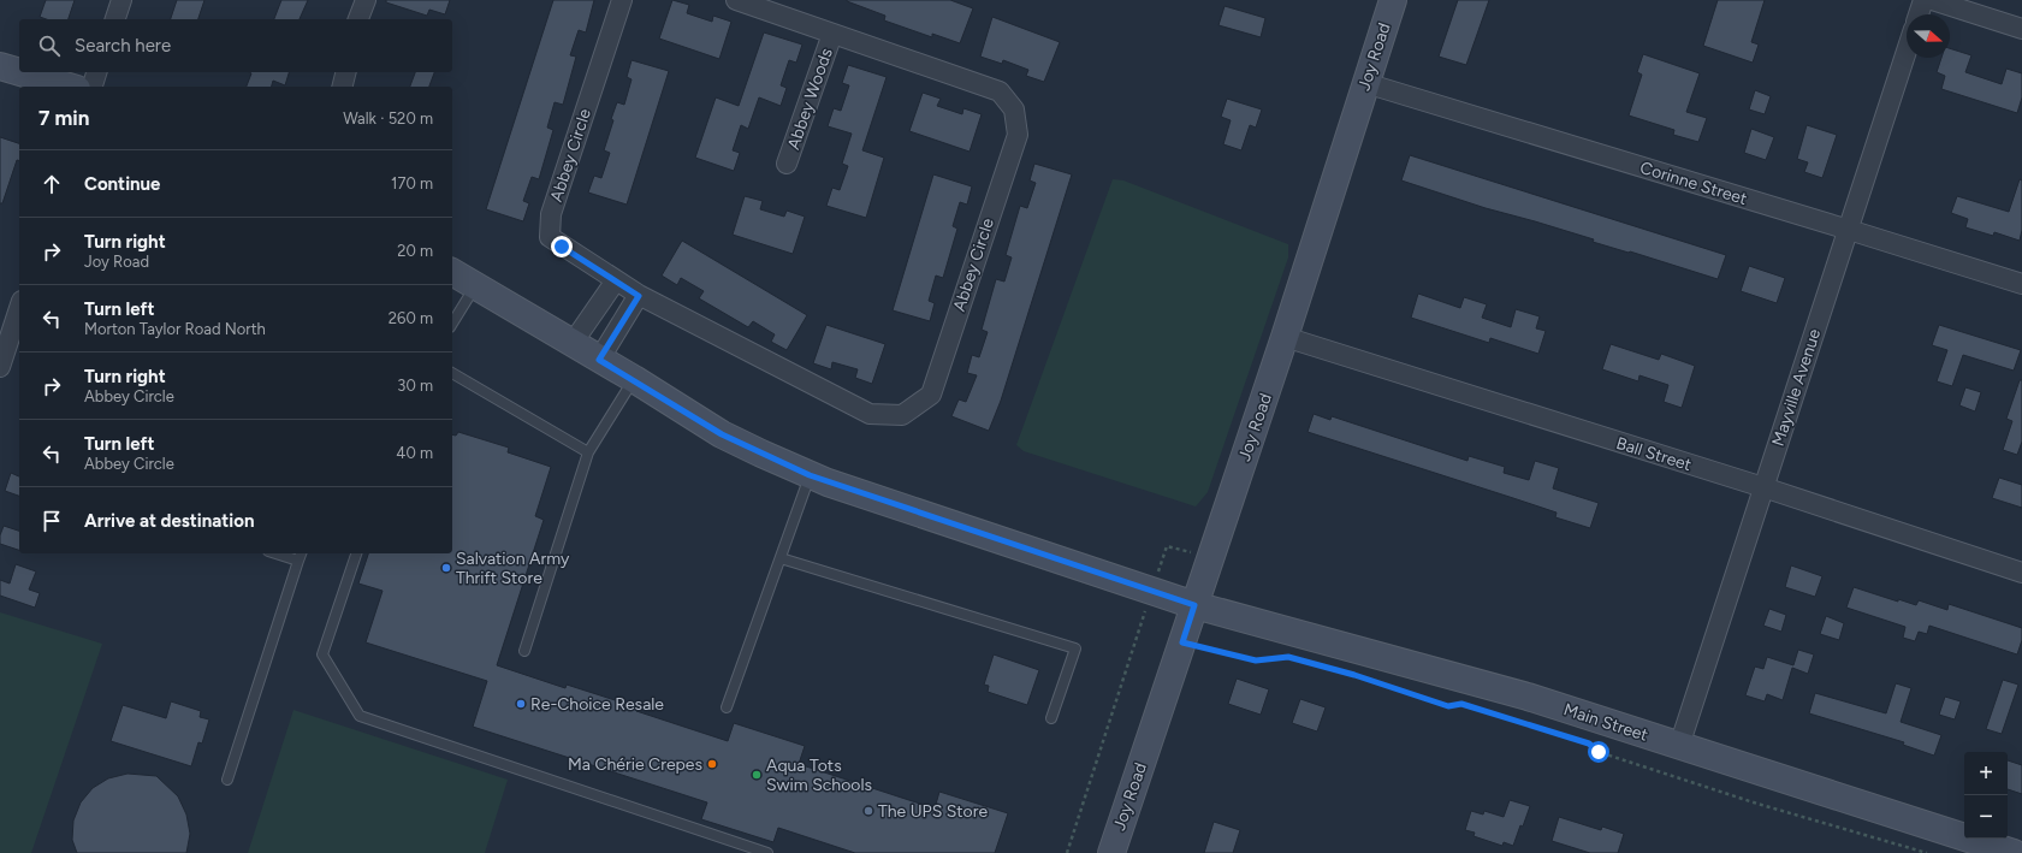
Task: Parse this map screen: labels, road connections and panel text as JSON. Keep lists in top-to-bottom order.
{
  "streets": {
    "street": [
      "Joy Road",
      "Abbey Woods",
      "Abbey Circle",
      "Corinne Street",
      "Mayville Avenue",
      "Ball Street",
      "Main Street"
    ]
  },
  "crossings": [
    ["Joy Road", "Corinne Street"],
    ["Joy Road", "Ball Street"],
    ["Joy Road", "Main Street"],
    ["Abbey Woods", "Abbey Circle"],
    ["Corinne Street", "Mayville Avenue"],
    ["Mayville Avenue", "Ball Street"],
    ["Mayville Avenue", "Main Street"]
  ],
  "places": [
    "Salvation Army Thrift Store",
    "Re-Choice Resale",
    "Ma Chérie Crepes",
    "Aqua Tots Swim Schools",
    "The UPS Store"
  ],
  "north": "right",
  "page": {
    "search": "Search here",
    "heading": ["7 min", "Walk · 520 m"],
    "list": [
      ["Continue", "170 m"],
      ["Turn right", "Joy Road", "20 m"],
      ["Turn left", "Morton Taylor Road North", "260 m"],
      ["Turn right", "Abbey Circle", "30 m"],
      ["Turn left", "Abbey Circle", "40 m"],
      "Arrive at destination"
    ],
    "map_buttons": ["+", "−"]
  }
}
